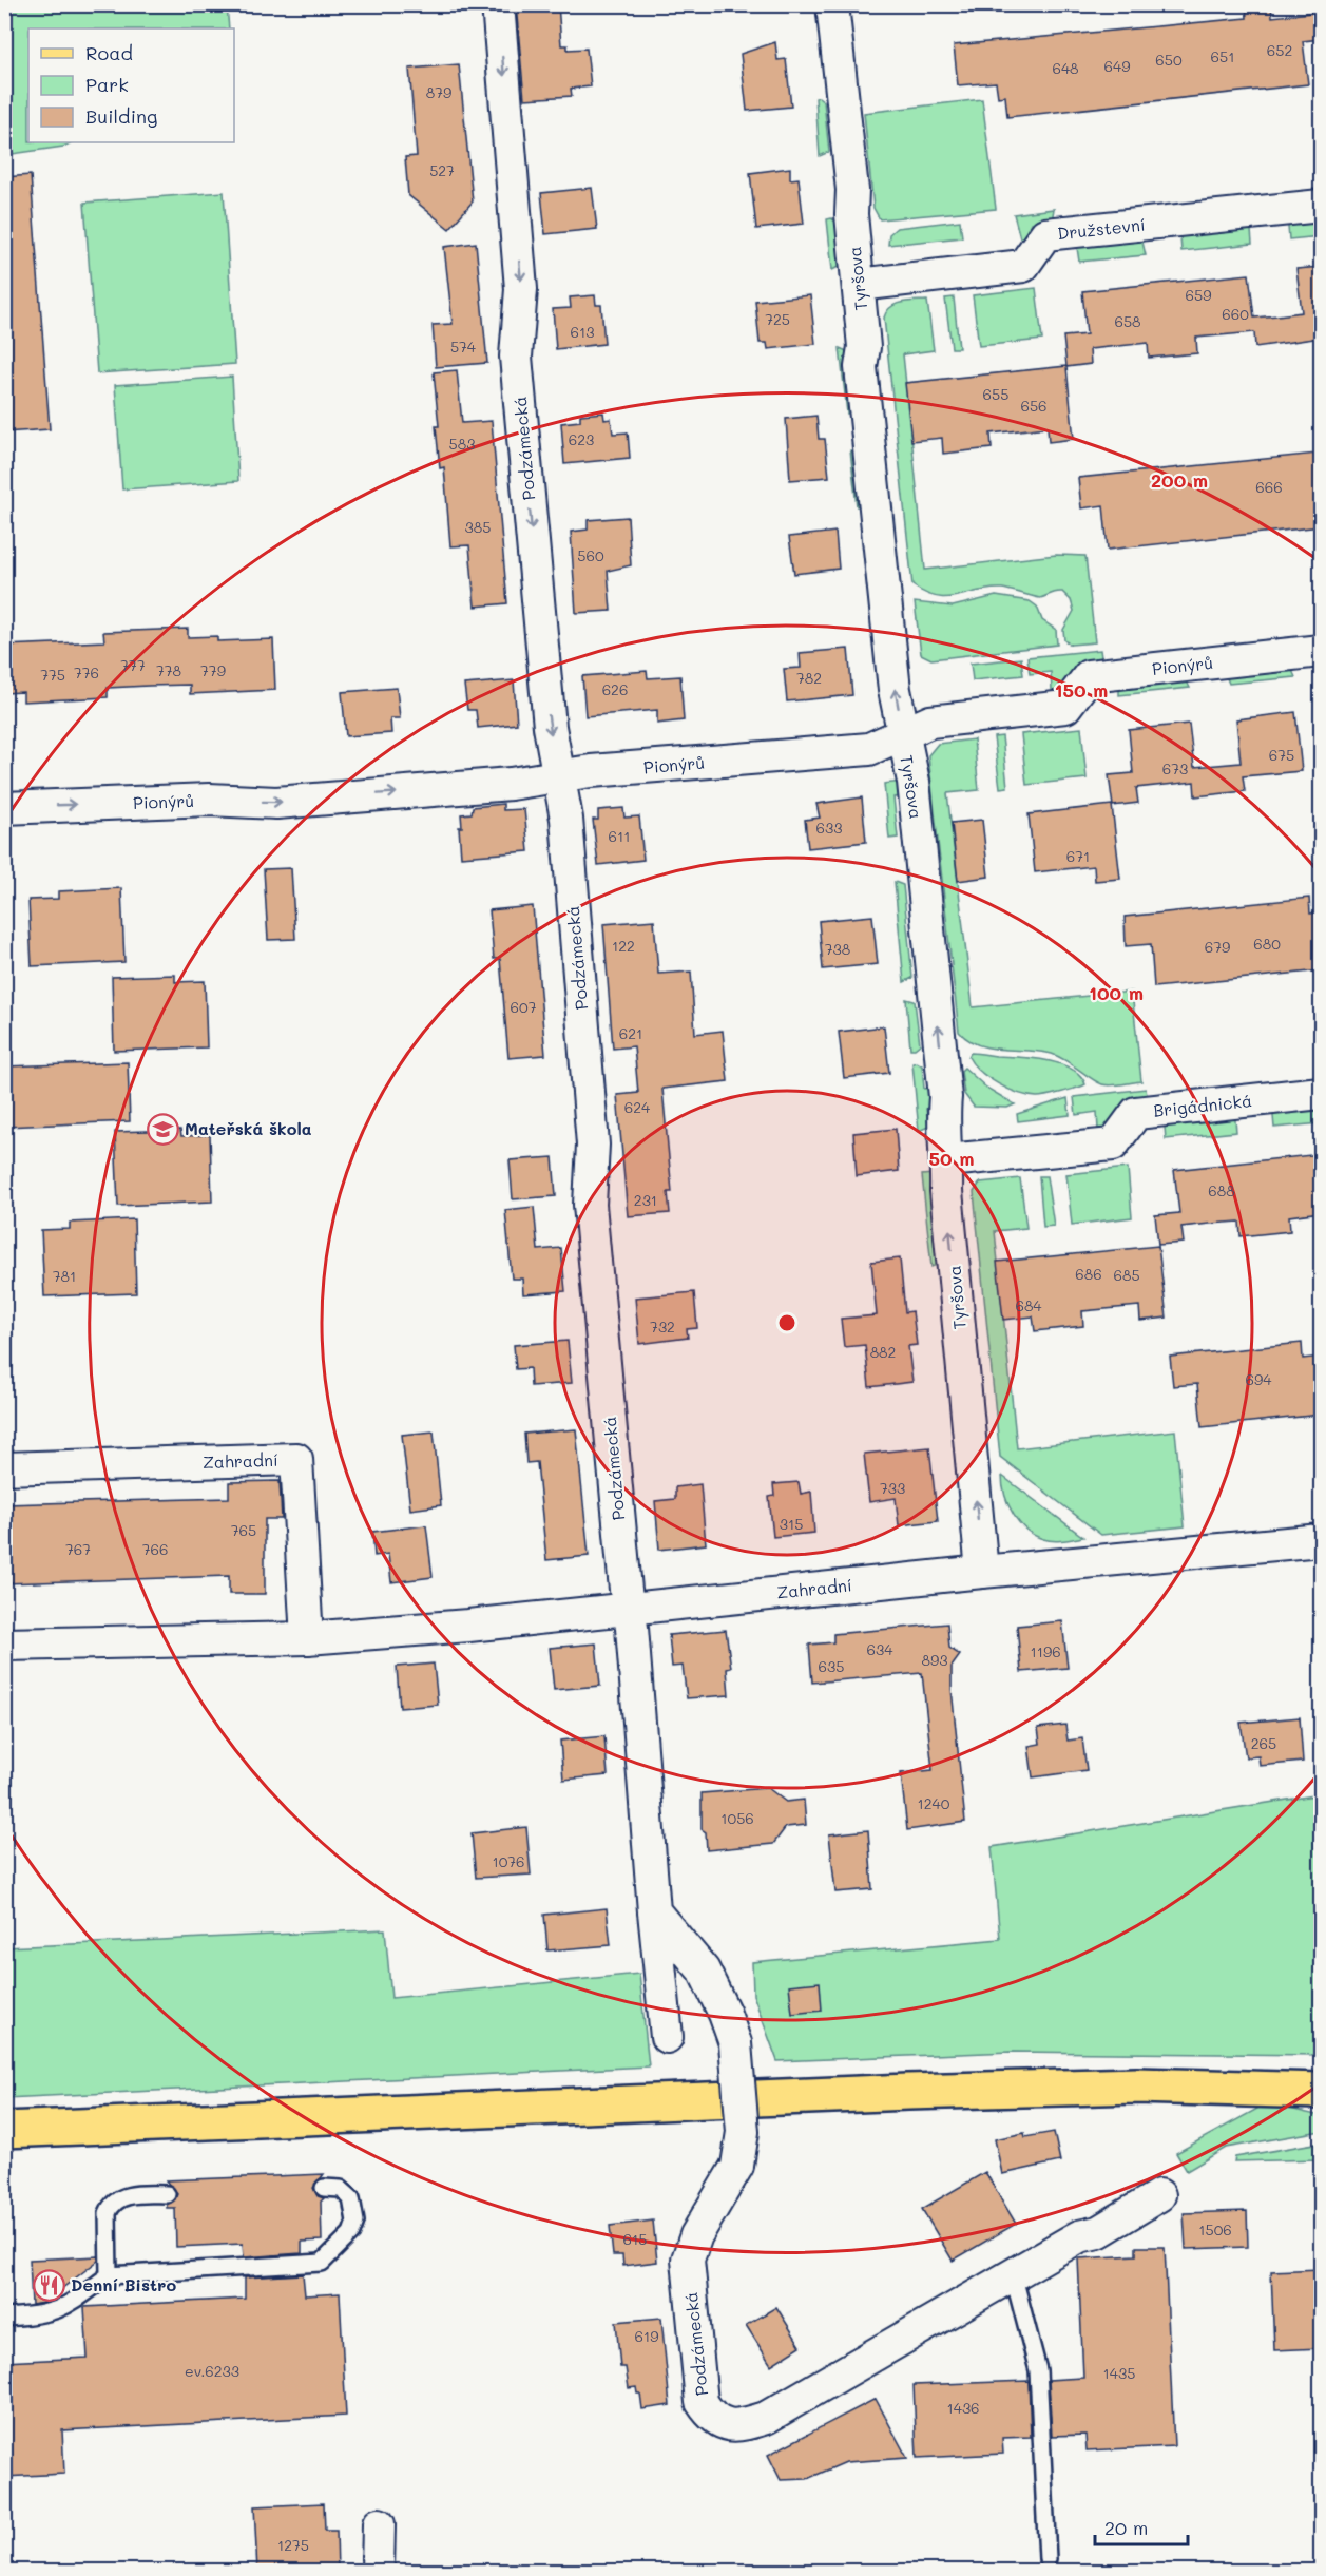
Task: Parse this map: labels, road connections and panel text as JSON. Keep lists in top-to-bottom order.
{
  "streets": {
    "street": [
      "Družstevní",
      "Tyršova",
      "Podzámecká",
      "Pionýrů",
      "Brigádnická",
      "Zahradní"
    ]
  },
  "crossings": [
    ["Družstevní", "Tyršova"],
    ["Tyršova", "Pionýrů"],
    ["Tyršova", "Brigádnická"],
    ["Tyršova", "Zahradní"],
    ["Podzámecká", "Pionýrů"],
    ["Podzámecká", "Zahradní"]
  ],
  "one_way": ["Tyršova", "Pionýrů"],
  "places": {
    "school or university": ["Mateřská škola"],
    "restaurant": ["Denní Bistro"]
  },
  "house_numbers": [
    "652",
    "651",
    "650",
    "649",
    "648",
    "879",
    "527",
    "659",
    "660",
    "725",
    "658",
    "613",
    "574",
    "655",
    "656",
    "623",
    "583",
    "666",
    "385",
    "560",
    "777",
    "778",
    "779",
    "776",
    "775",
    "782",
    "626",
    "675",
    "673",
    "633",
    "611",
    "671",
    "680",
    "122",
    "679",
    "738",
    "607",
    "621",
    "624",
    "688",
    "231",
    "686",
    "685",
    "781",
    "684",
    "732",
    "882",
    "694",
    "733",
    "315",
    "765",
    "767",
    "766",
    "634",
    "1196",
    "893",
    "635",
    "265",
    "1240",
    "1056",
    "1076",
    "1506",
    "615",
    "619",
    "ev.6233",
    "1435",
    "1436",
    "1275"
  ],
  "legend": ["Road", "Park", "Building"],
  "scale_bar": "20 m",
  "rings": [
    "200 m",
    "150 m",
    "100 m",
    "50 m"
  ]
}
